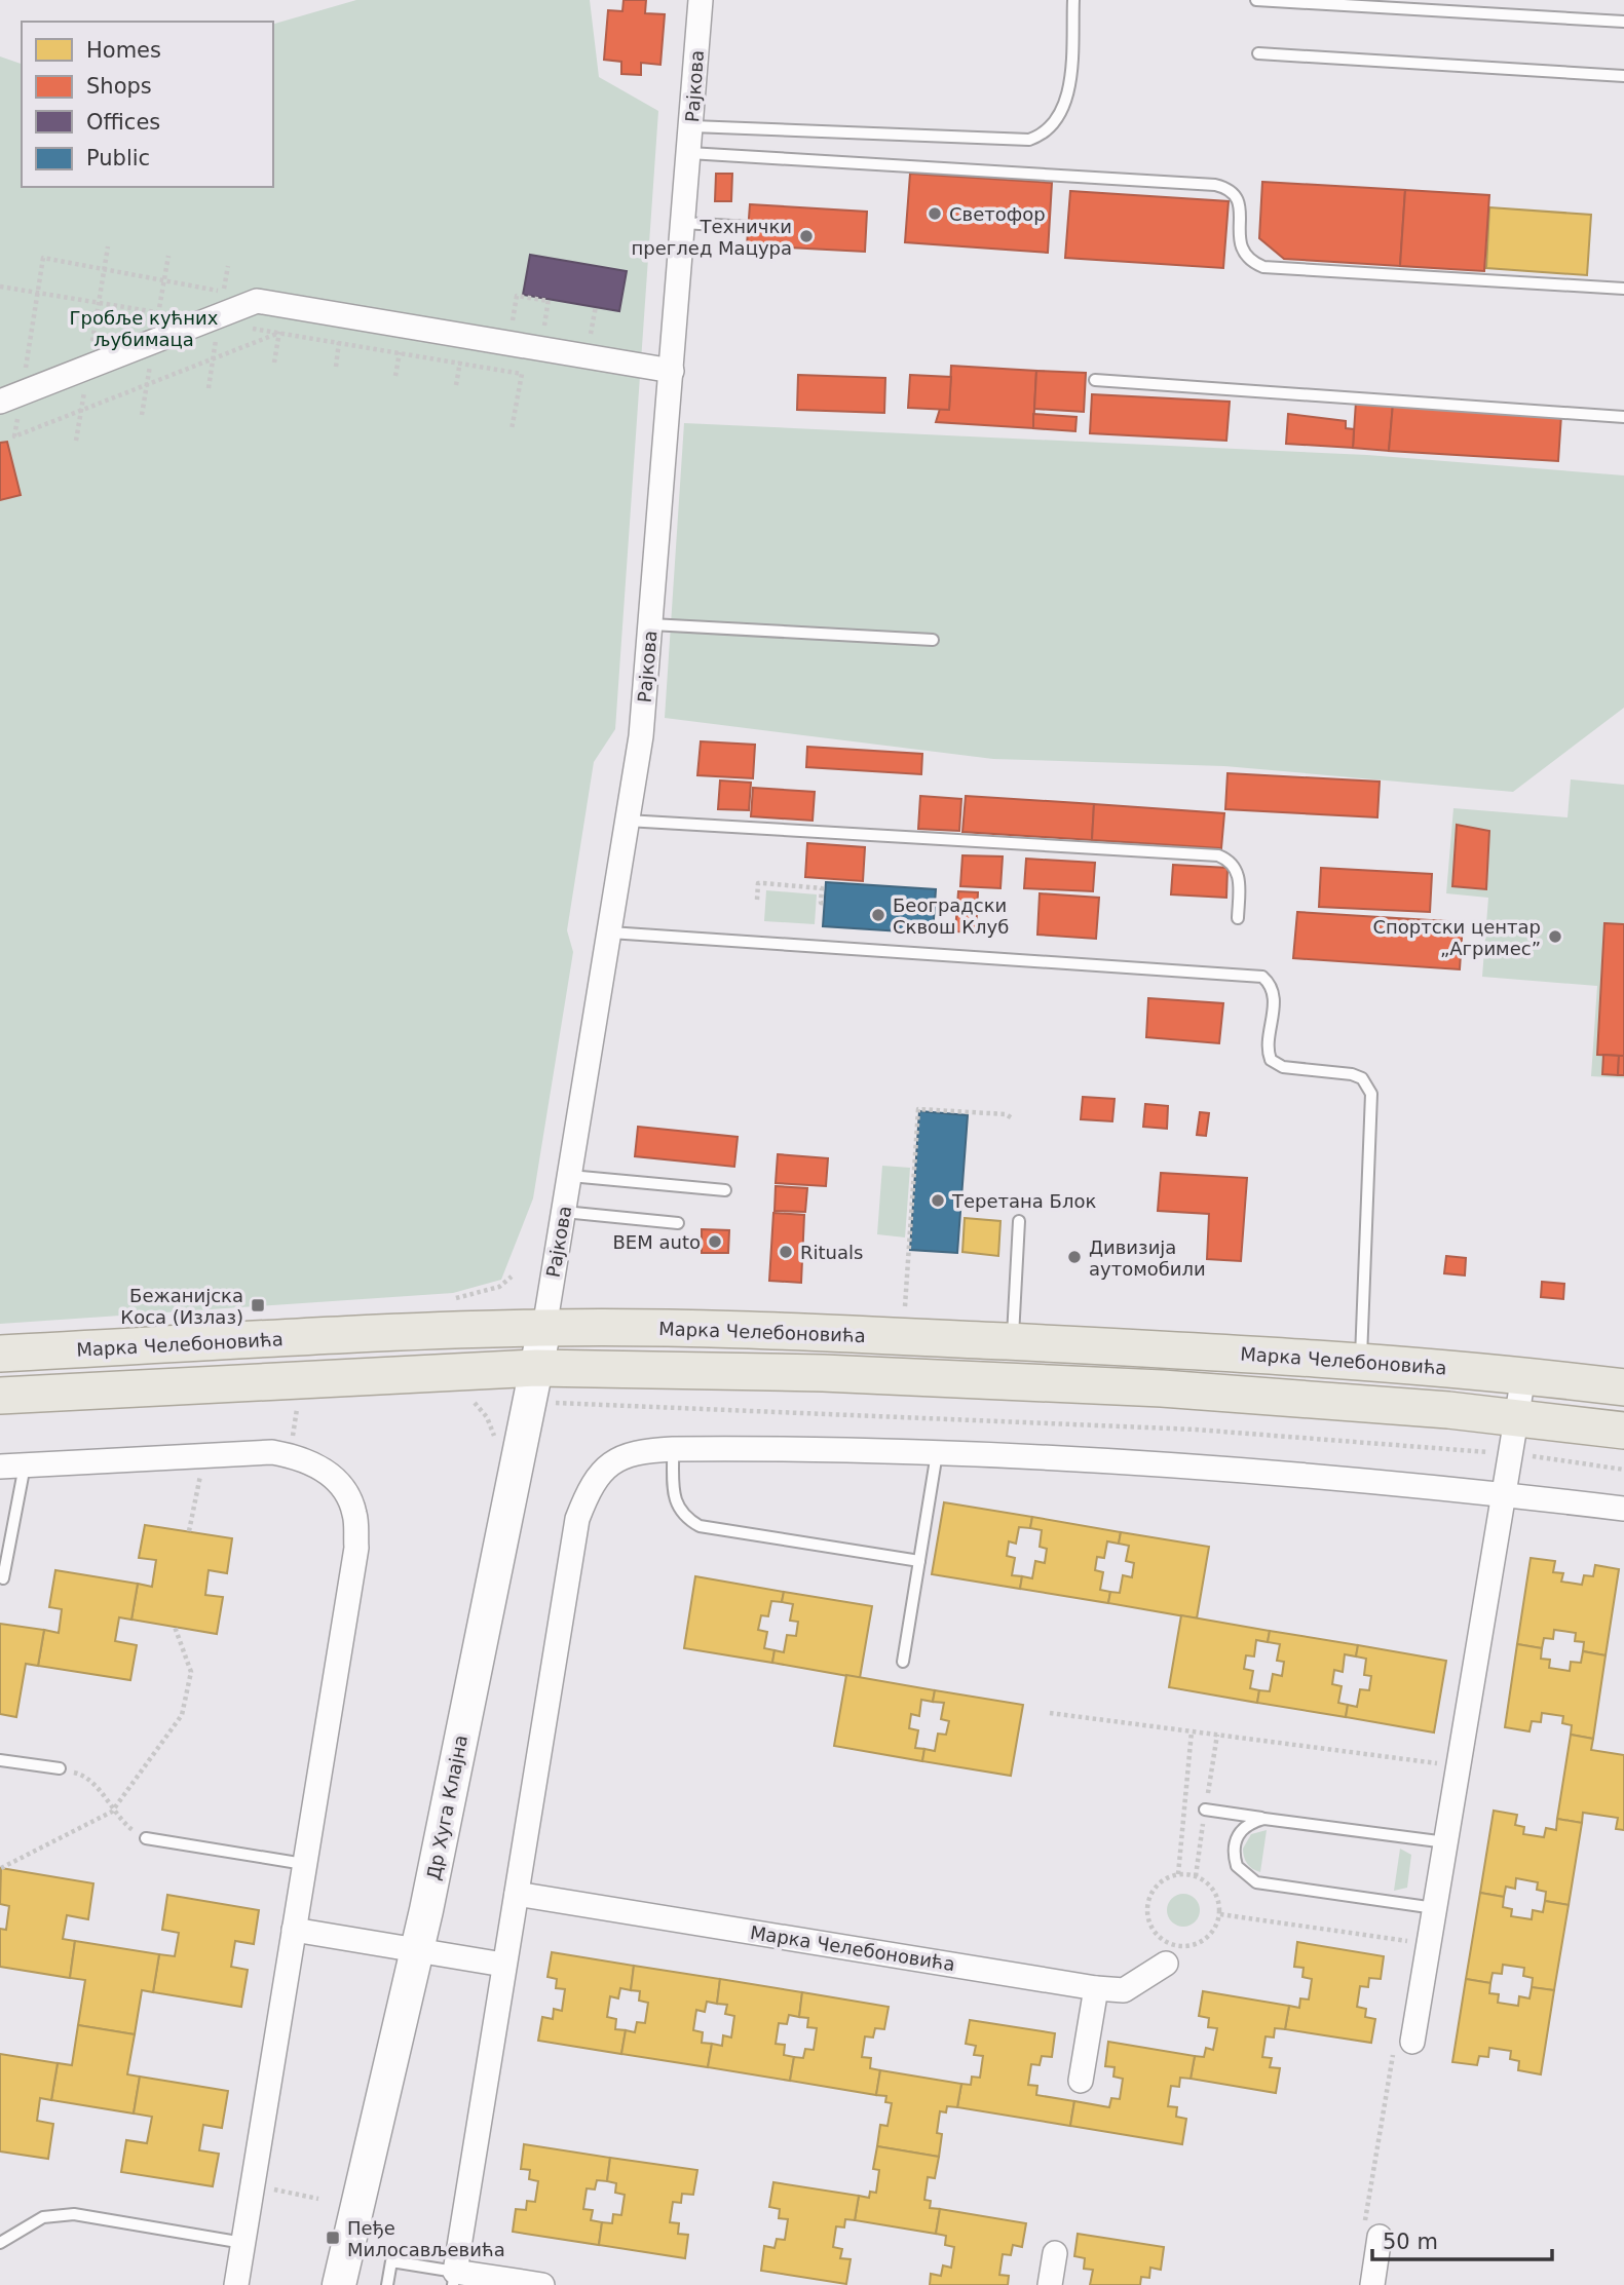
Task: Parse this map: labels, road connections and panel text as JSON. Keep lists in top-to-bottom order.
{
  "streets": {
    "main road": ["Марка Челебоновића", "Др Хуга Клајна"],
    "street": ["Рајкова"]
  },
  "crossings": [
    ["Рајкова", "Марка Челебоновића"],
    ["Рајкова", "Др Хуга Клајна"],
    ["Марка Челебоновића", "Др Хуга Клајна"]
  ],
  "parks": ["Гробље кућних љубимаца"],
  "places": {
    "other": [
      "Светофор",
      "Технички преглед Мацура",
      "Београдски Сквош Клуб",
      "Спортски центар „Агримес”",
      "Теретана Блок",
      "BEM auto",
      "Rituals",
      "Дивизија аутомобили"
    ],
    "transit": ["Бежанијска Коса (Излаз)", "Пеђе Милосављевића"]
  },
  "legend": [
    "Homes",
    "Shops",
    "Offices",
    "Public"
  ],
  "scale_bar": "50 m"
}
